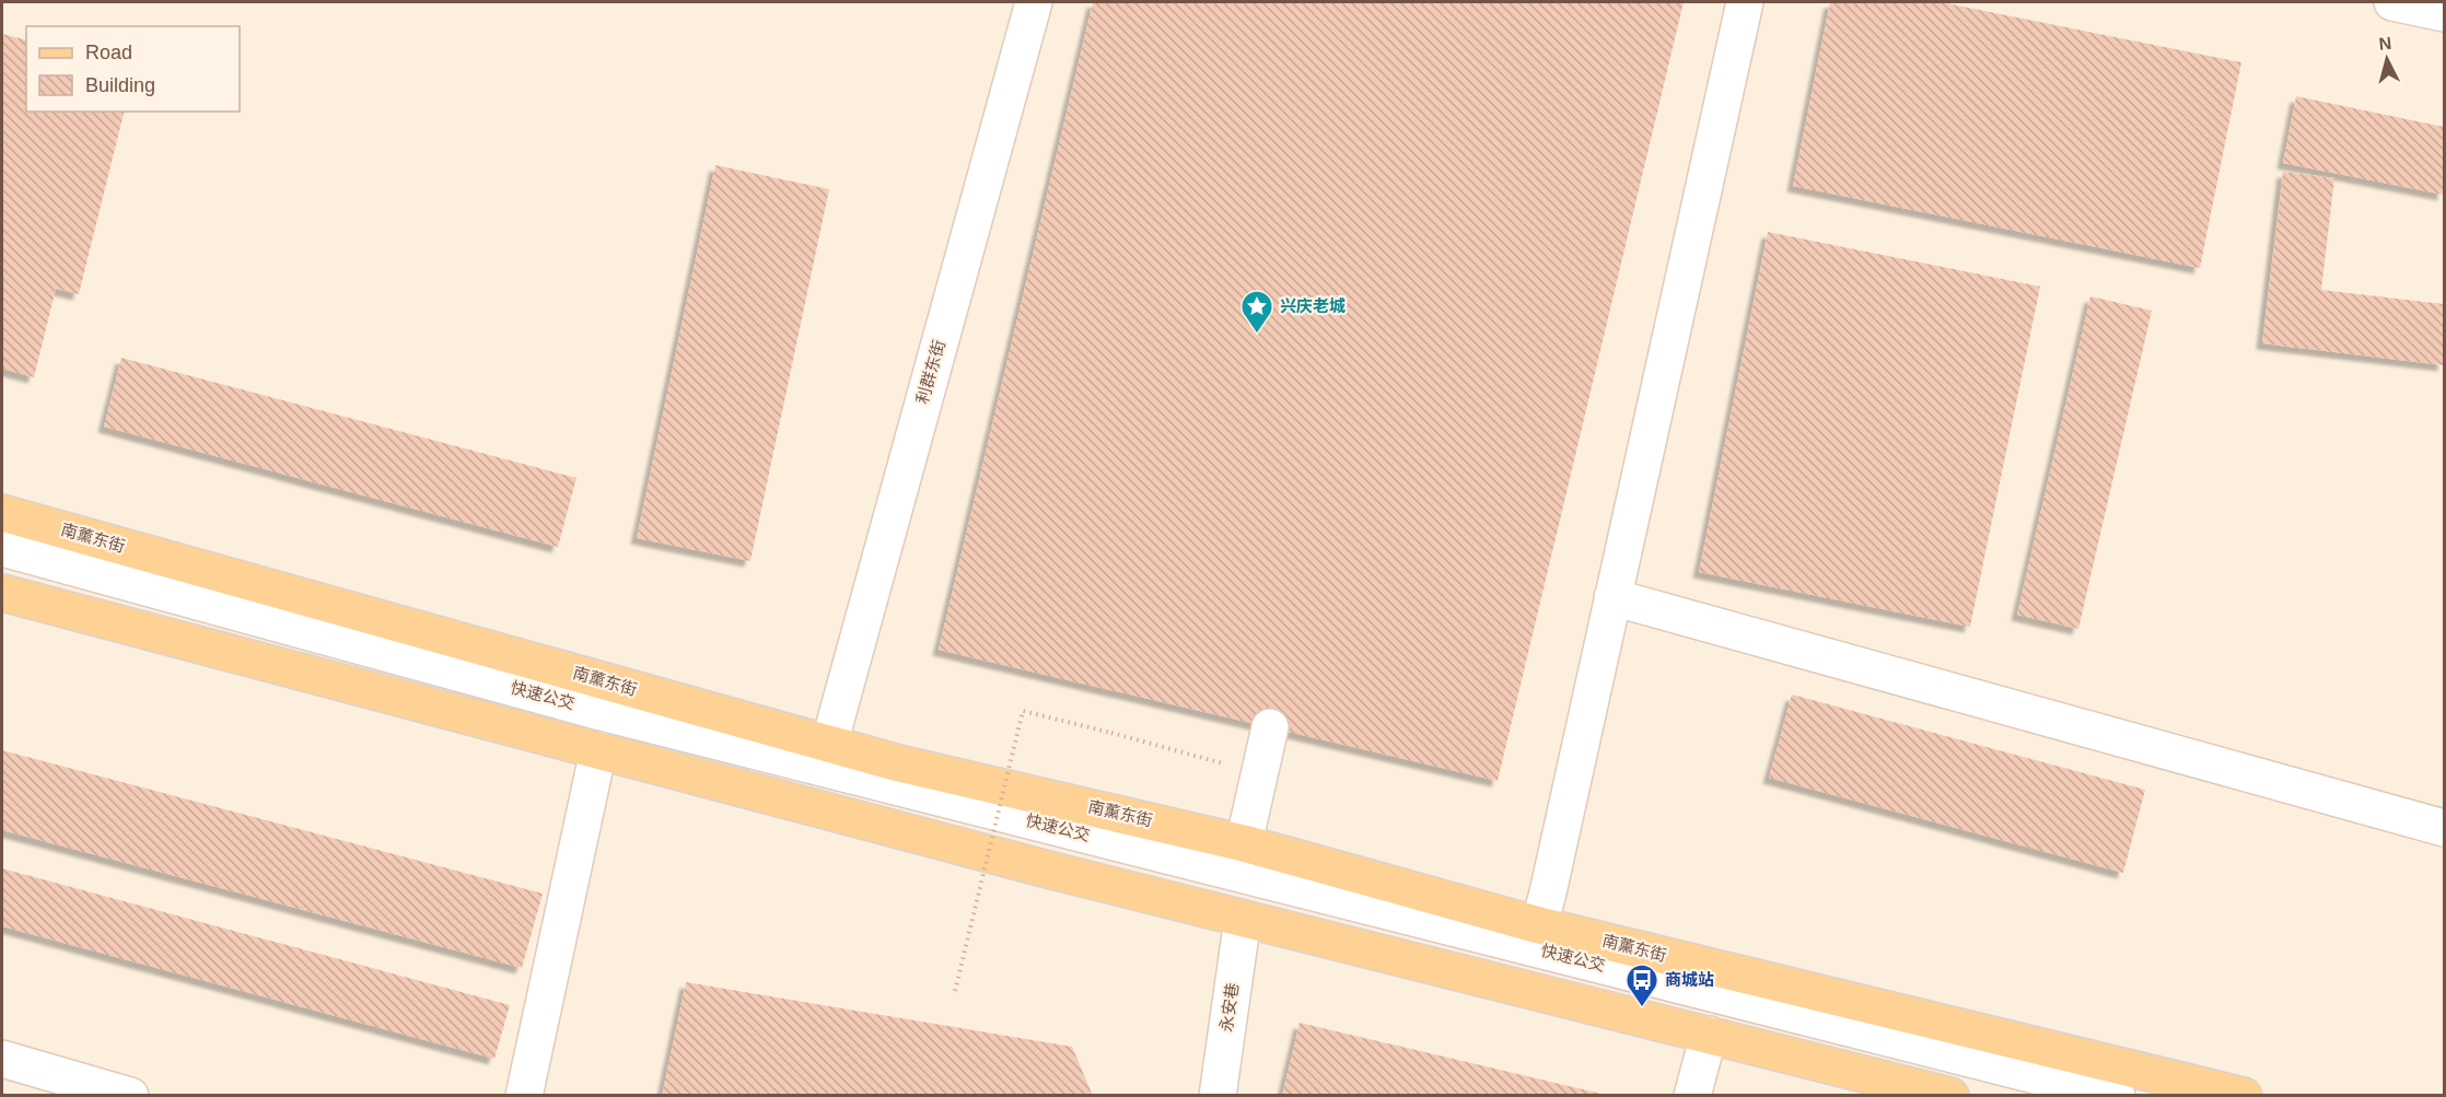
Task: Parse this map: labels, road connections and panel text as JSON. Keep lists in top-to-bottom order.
{
  "streets": {
    "main road": ["南薰东街"],
    "street": ["利群东街", "快速公交", "永安巷"]
  },
  "crossings": [
    ["利群东街", "南薰东街"]
  ],
  "places": {
    "place": ["兴庆老城"],
    "bus stop": ["商城站"]
  },
  "legend": ["Road", "Building"],
  "north": "top"
}
